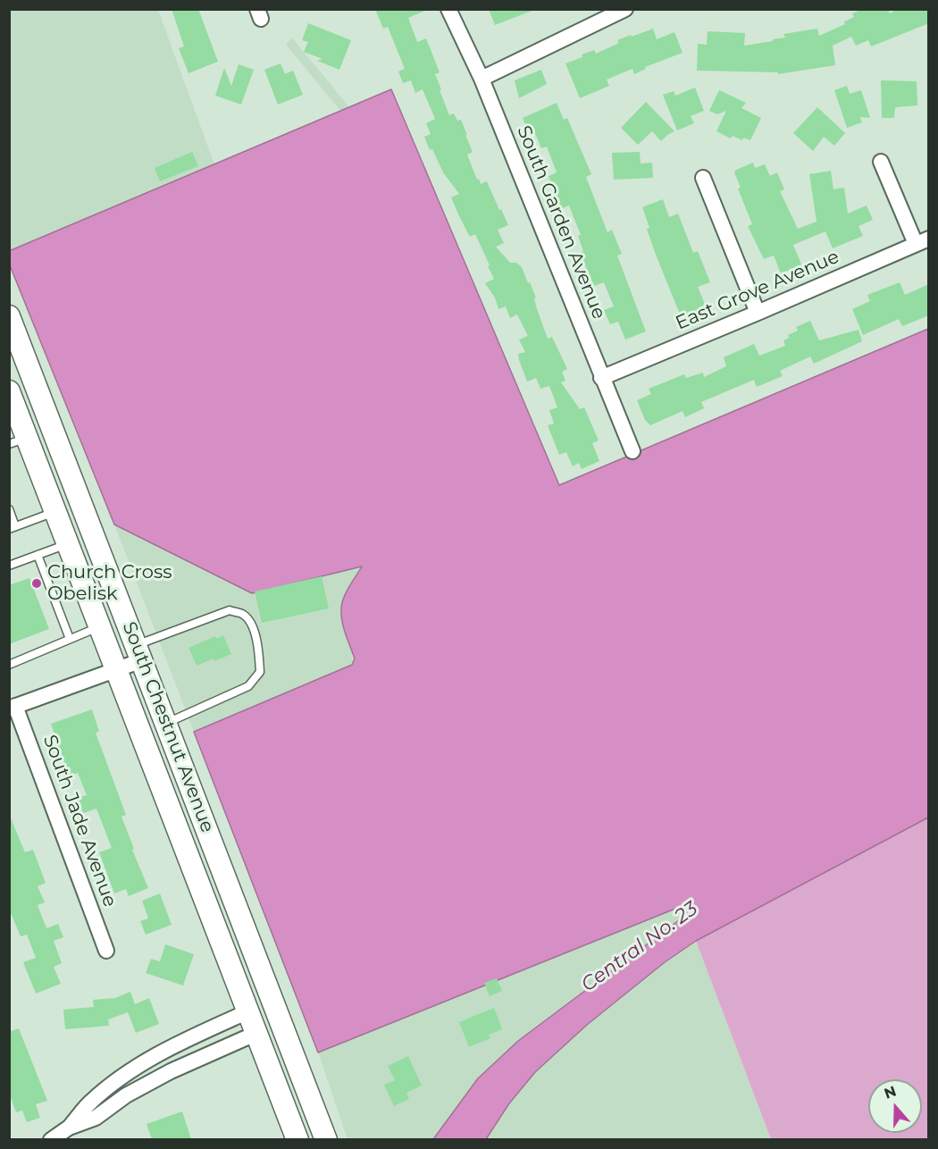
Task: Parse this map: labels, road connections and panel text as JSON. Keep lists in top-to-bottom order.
{
  "streets": {
    "main road": ["South Chestnut Avenue"],
    "street": ["South Garden Avenue", "East Grove Avenue", "South Jade Avenue"]
  },
  "crossings": [
    ["South Garden Avenue", "East Grove Avenue"]
  ],
  "water": ["Central No. 23"],
  "places": ["Church Cross Obelisk"],
  "north": "top"
}
